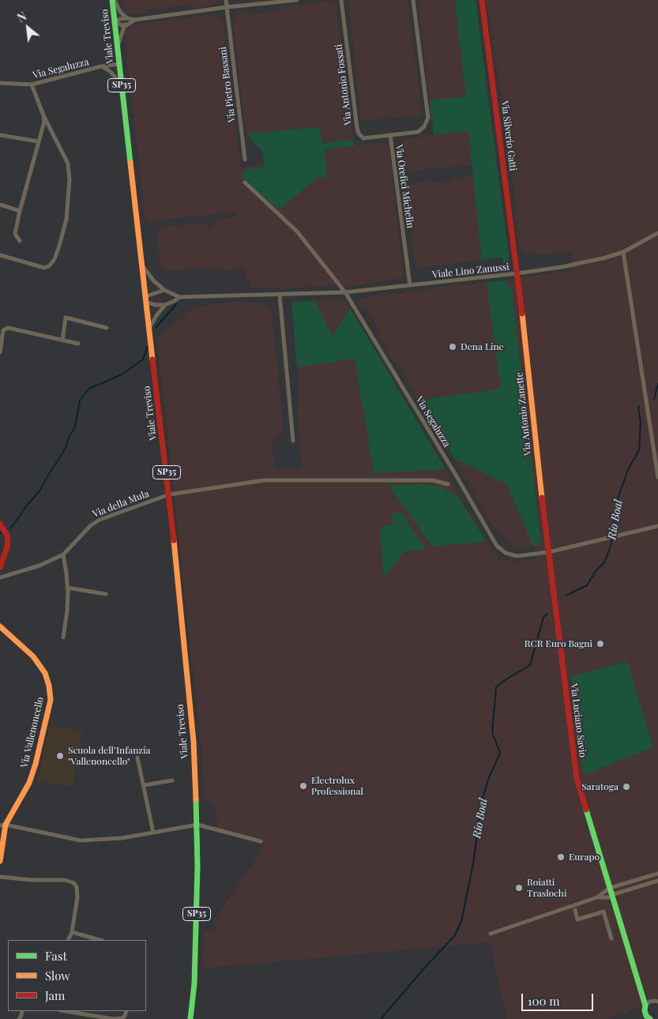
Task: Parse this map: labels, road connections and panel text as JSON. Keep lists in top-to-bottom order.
{
  "streets": {
    "street": [
      "Viale Treviso",
      "Via Segaluzza",
      "Via Pietro Bassani",
      "Via Antonio Fossati",
      "SP35",
      "Via Silverio Gatti",
      "Via Orefici Michelin",
      "Viale Lino Zanussi",
      "Via Antonio Zanette",
      "Via della Mula",
      "Via Luciano Savio",
      "Via Vallenoncello"
    ]
  },
  "crossings": [
    ["Viale Treviso", "Via Segaluzza"],
    ["Viale Treviso", "Viale Lino Zanussi"],
    ["Viale Treviso", "Via della Mula"],
    ["Via Segaluzza", "Viale Lino Zanussi"],
    ["Via Segaluzza", "Via Antonio Zanette"],
    ["Via Segaluzza", "Via Luciano Savio"],
    ["Via Antonio Fossati", "Via Orefici Michelin"],
    ["Via Silverio Gatti", "Viale Lino Zanussi"],
    ["Via Silverio Gatti", "Via Antonio Zanette"],
    ["Via Orefici Michelin", "Viale Lino Zanussi"],
    ["Viale Lino Zanussi", "Via Antonio Zanette"],
    ["Via Antonio Zanette", "Via Luciano Savio"]
  ],
  "water": ["Rio Boal"],
  "places": [
    "Dena Line",
    "RCR Euro Bagni",
    "Scuola dell’Infanzia \"Vallenoncello\"",
    "Electrolux Professional",
    "Saratoga",
    "Eurapo",
    "Roiatti Traslochi"
  ],
  "legend": ["Fast", "Slow", "Jam"],
  "scale_bar": "100 m",
  "north": "top left"
}
